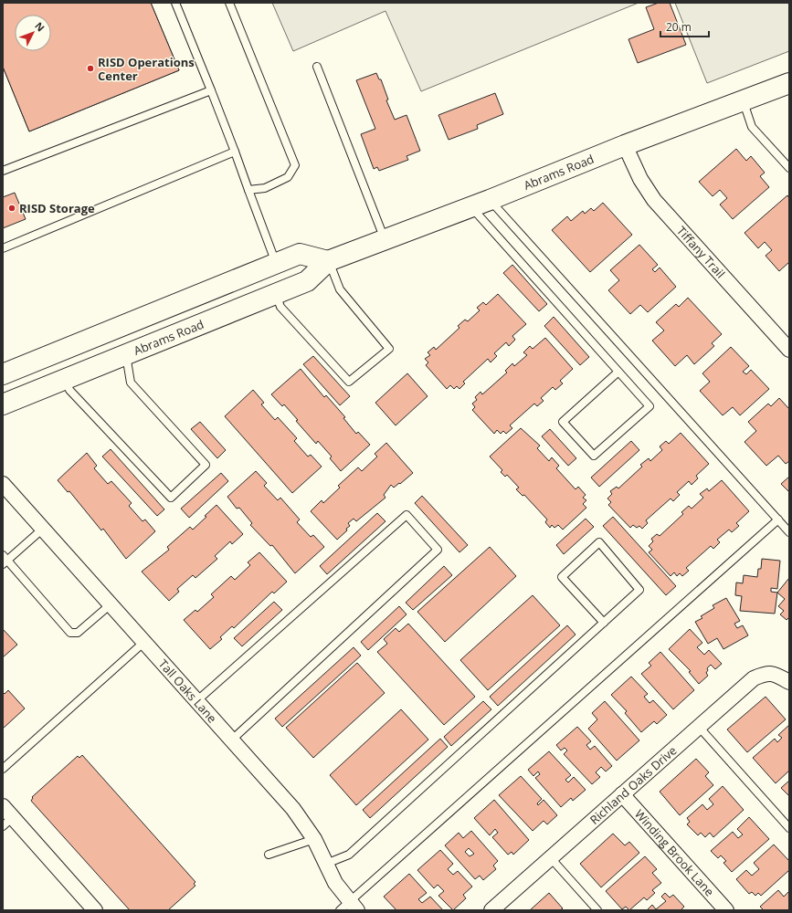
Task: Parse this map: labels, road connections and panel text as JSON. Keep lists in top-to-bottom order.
{
  "streets": {
    "main road": ["Abrams Road"],
    "street": [
      "Tiffany Trail",
      "Tall Oaks Lane",
      "Richland Oaks Drive",
      "Winding Brook Lane"
    ]
  },
  "crossings": [
    ["Abrams Road", "Tiffany Trail"],
    ["Richland Oaks Drive", "Winding Brook Lane"]
  ],
  "places": ["RISD Operations Center", "RISD Storage"],
  "scale_bar": "20 m",
  "north": "top right"
}
